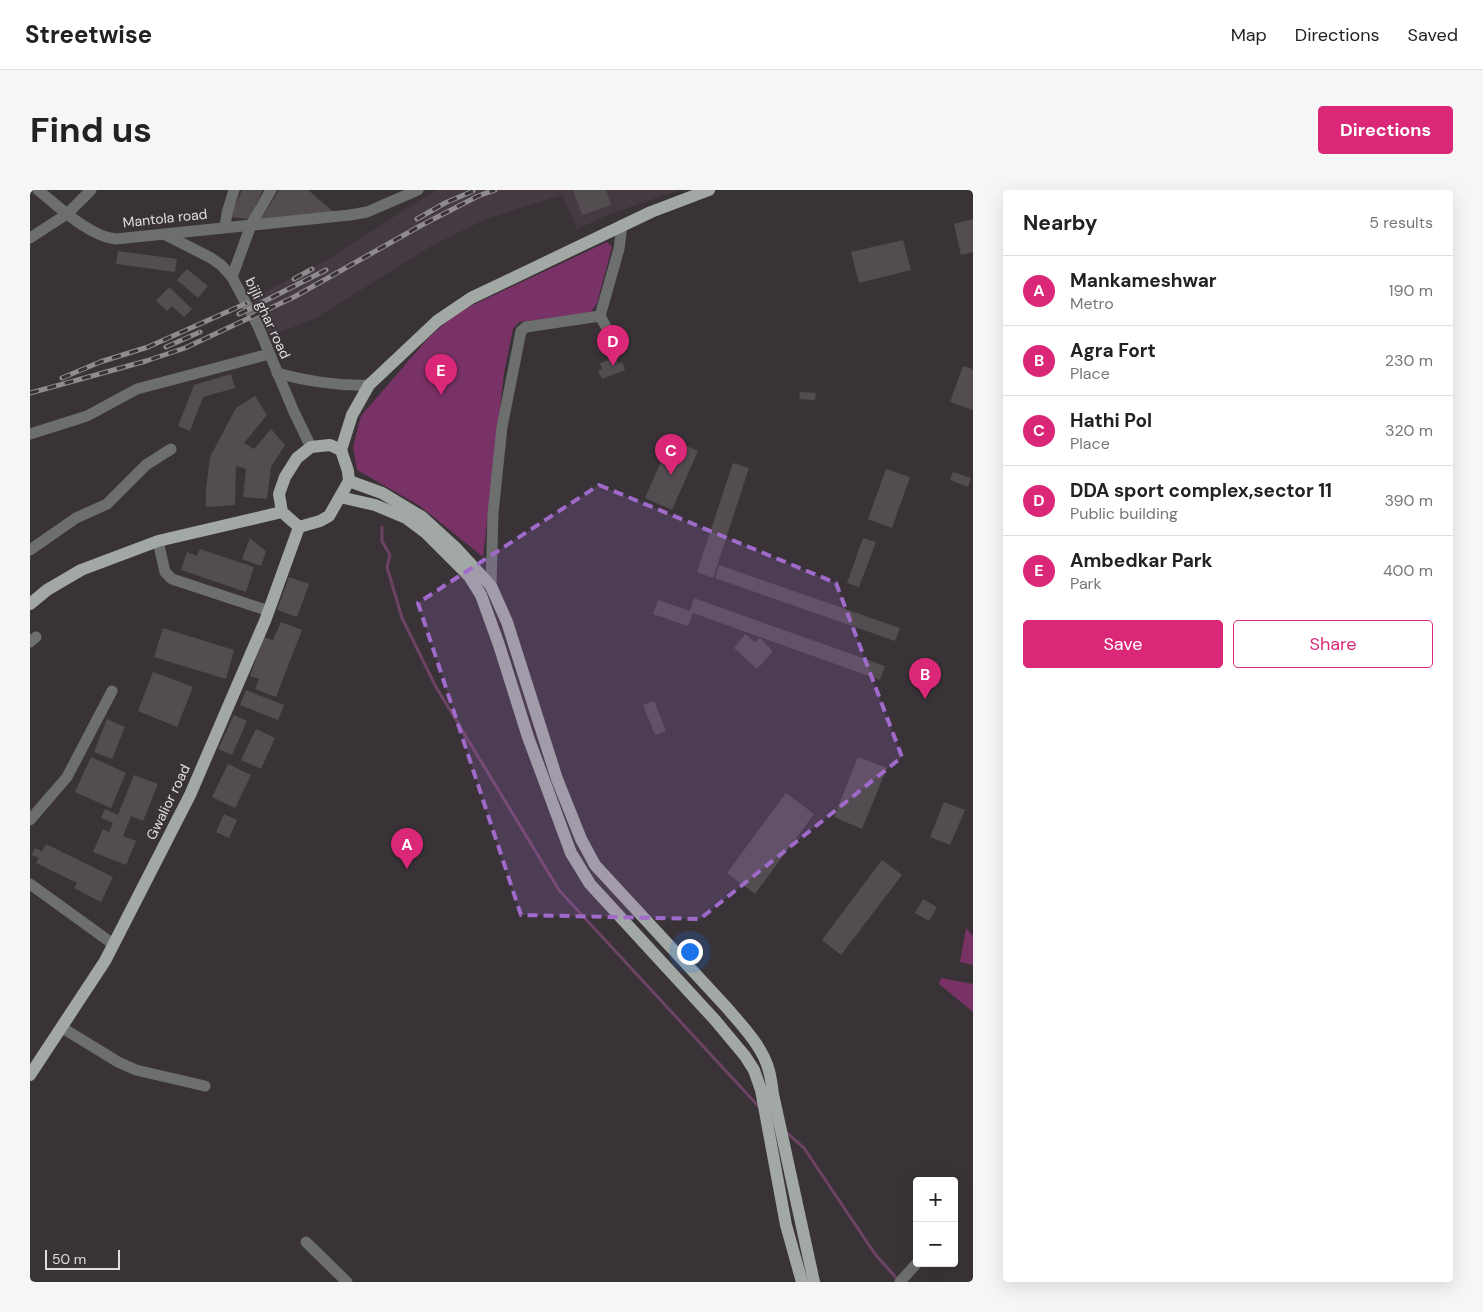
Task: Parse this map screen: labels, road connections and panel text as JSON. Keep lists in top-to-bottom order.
{
  "streets": {
    "main road": ["Gwalior road"],
    "street": ["Mantola road", "bijli ghar road"]
  },
  "crossings": [
    ["Mantola road", "bijli ghar road"],
    ["bijli ghar road", "Gwalior road"]
  ],
  "scale_bar": "50 m",
  "page": {
    "header": "Streetwise",
    "nav": ["Map", "Directions", "Saved"],
    "buttons": [
      "Directions",
      ["Save", "Share"]
    ],
    "title": "Find us",
    "heading": ["Nearby", "5 results"],
    "list": [
      {
        "mark": "A",
        "name": "Mankameshwar",
        "note": "Metro",
        "value": "190 m"
      },
      {
        "mark": "B",
        "name": "Agra Fort",
        "note": "Place",
        "value": "230 m"
      },
      {
        "mark": "C",
        "name": "Hathi Pol",
        "note": "Place",
        "value": "320 m"
      },
      {
        "mark": "D",
        "name": "DDA sport complex,sector 11",
        "note": "Public building",
        "value": "390 m"
      },
      {
        "mark": "E",
        "name": "Ambedkar Park",
        "note": "Park",
        "value": "400 m"
      }
    ],
    "pins": [
      "D",
      "E",
      "C",
      "B",
      "A"
    ],
    "map_buttons": ["+", "−"],
    "scale": "50 m"
  }
}
